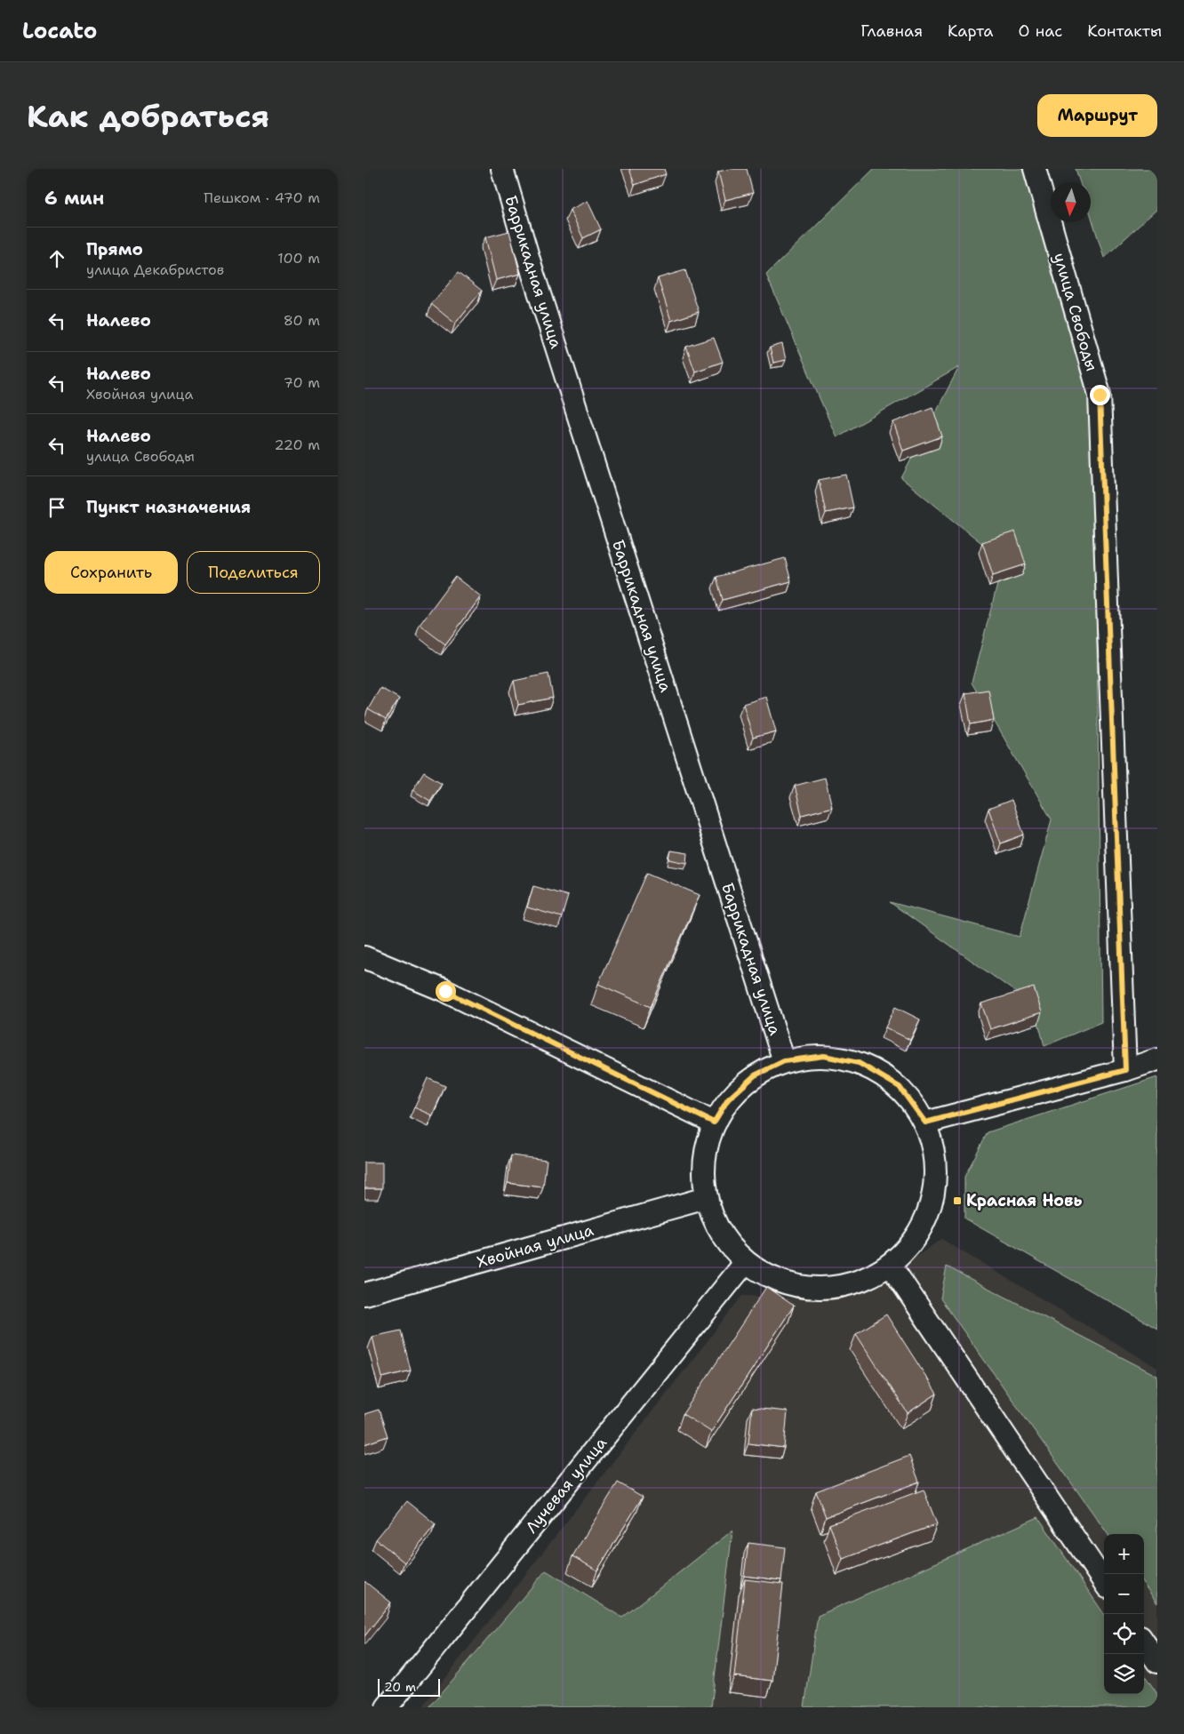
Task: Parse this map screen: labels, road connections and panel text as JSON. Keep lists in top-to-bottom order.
{
  "streets": {
    "street": [
      "Баррикадная улица",
      "улица Свободы",
      "Хвойная улица",
      "Лучевая улица"
    ]
  },
  "places": {
    "transit": ["Красная Новь"]
  },
  "scale_bar": "20 m",
  "north": "bottom",
  "page": {
    "header": "Locato",
    "nav": [
      "Главная",
      "Карта",
      "О нас",
      "Контакты"
    ],
    "buttons": [
      "Маршрут",
      ["Сохранить", "Поделиться"]
    ],
    "title": "Как добраться",
    "heading": ["6 мин", "Пешком · 470 m"],
    "list": [
      ["Прямо", "улица Декабристов", "100 m"],
      ["Налево", "80 m"],
      ["Налево", "Хвойная улица", "70 m"],
      ["Налево", "улица Свободы", "220 m"],
      "Пункт назначения"
    ],
    "map_buttons": ["+", "−"],
    "scale": "20 m"
  }
}
